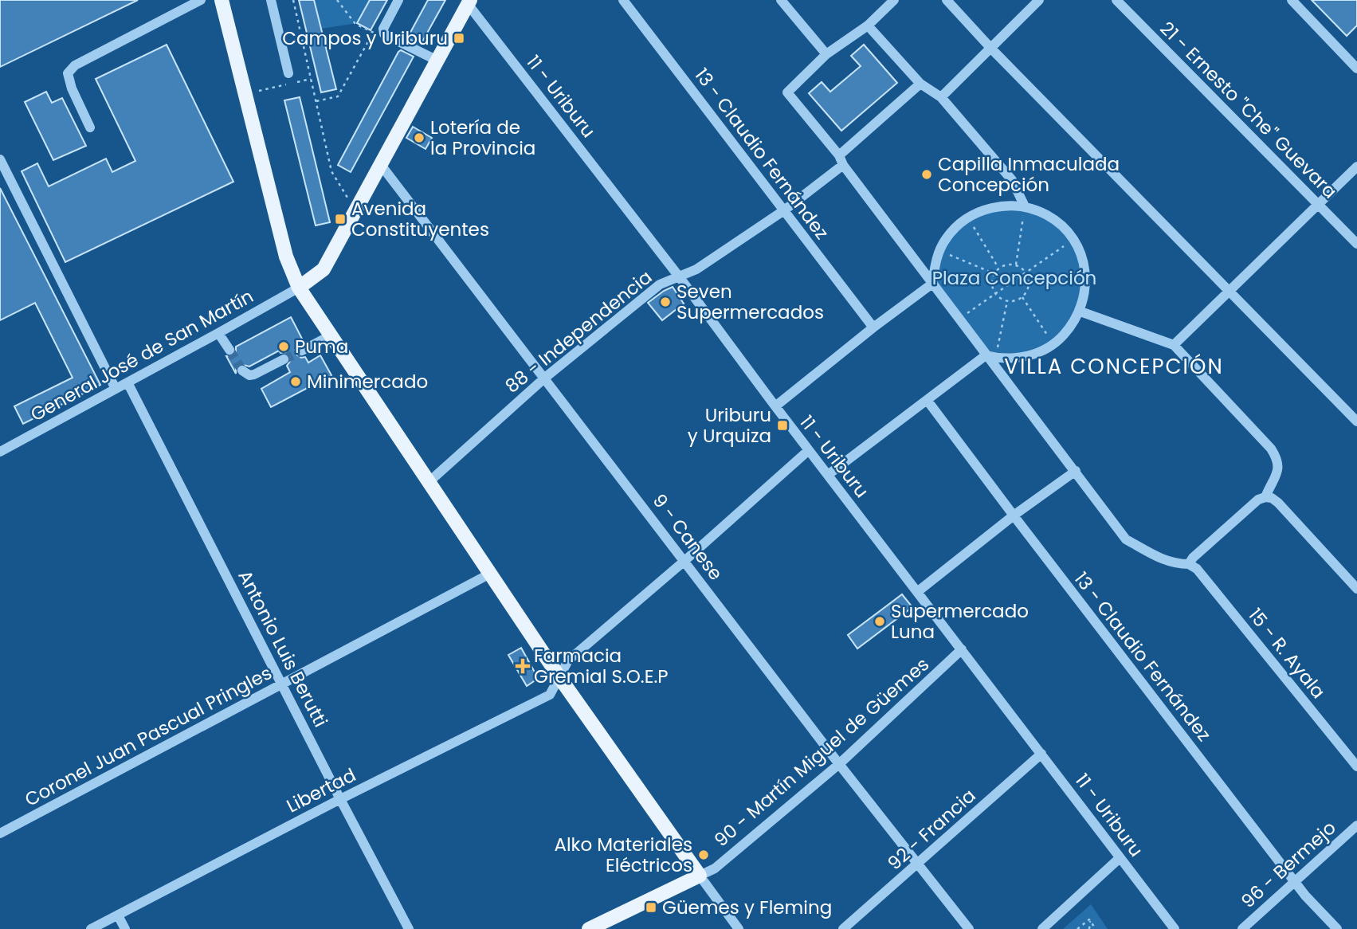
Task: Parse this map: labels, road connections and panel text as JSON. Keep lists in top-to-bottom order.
{
  "streets": {
    "street": [
      "11 - Uriburu",
      "21 - Ernesto \"Che\" Guevara",
      "13 - Claudio Fernández",
      "88 - Independencia",
      "General José de San Martín",
      "9 - Canese",
      "Antonio Luis Berutti",
      "15 - R. Ayala",
      "Coronel Juan Pascual Pringles",
      "90 - Martín Miguel de Güemes",
      "Libertad",
      "92 - Francia",
      "96 - Bermejo"
    ]
  },
  "crossings": [
    ["11 - Uriburu", "88 - Independencia"],
    ["11 - Uriburu", "90 - Martín Miguel de Güemes"],
    ["11 - Uriburu", "Libertad"],
    ["11 - Uriburu", "92 - Francia"],
    ["13 - Claudio Fernández", "88 - Independencia"],
    ["13 - Claudio Fernández", "96 - Bermejo"],
    ["88 - Independencia", "9 - Canese"],
    ["General José de San Martín", "Antonio Luis Berutti"],
    ["9 - Canese", "90 - Martín Miguel de Güemes"],
    ["9 - Canese", "Libertad"],
    ["9 - Canese", "92 - Francia"],
    ["Antonio Luis Berutti", "Coronel Juan Pascual Pringles"],
    ["Antonio Luis Berutti", "Libertad"]
  ],
  "districts": ["VILLA CONCEPCIÓN"],
  "parks": ["Plaza Concepción"],
  "places": {
    "transit": [
      "Campos y Uriburu",
      "Avenida Constituyentes",
      "Uriburu y Urquiza",
      "Güemes y Fleming"
    ],
    "other": [
      "Lotería de la Provincia",
      "Capilla Inmaculada Concepción",
      "Seven Supermercados",
      "Puma",
      "Minimercado",
      "Supermercado Luna",
      "Alko Materiales Eléctricos"
    ],
    "health": ["Farmacia Gremial S.O.E.P"]
  }
}
